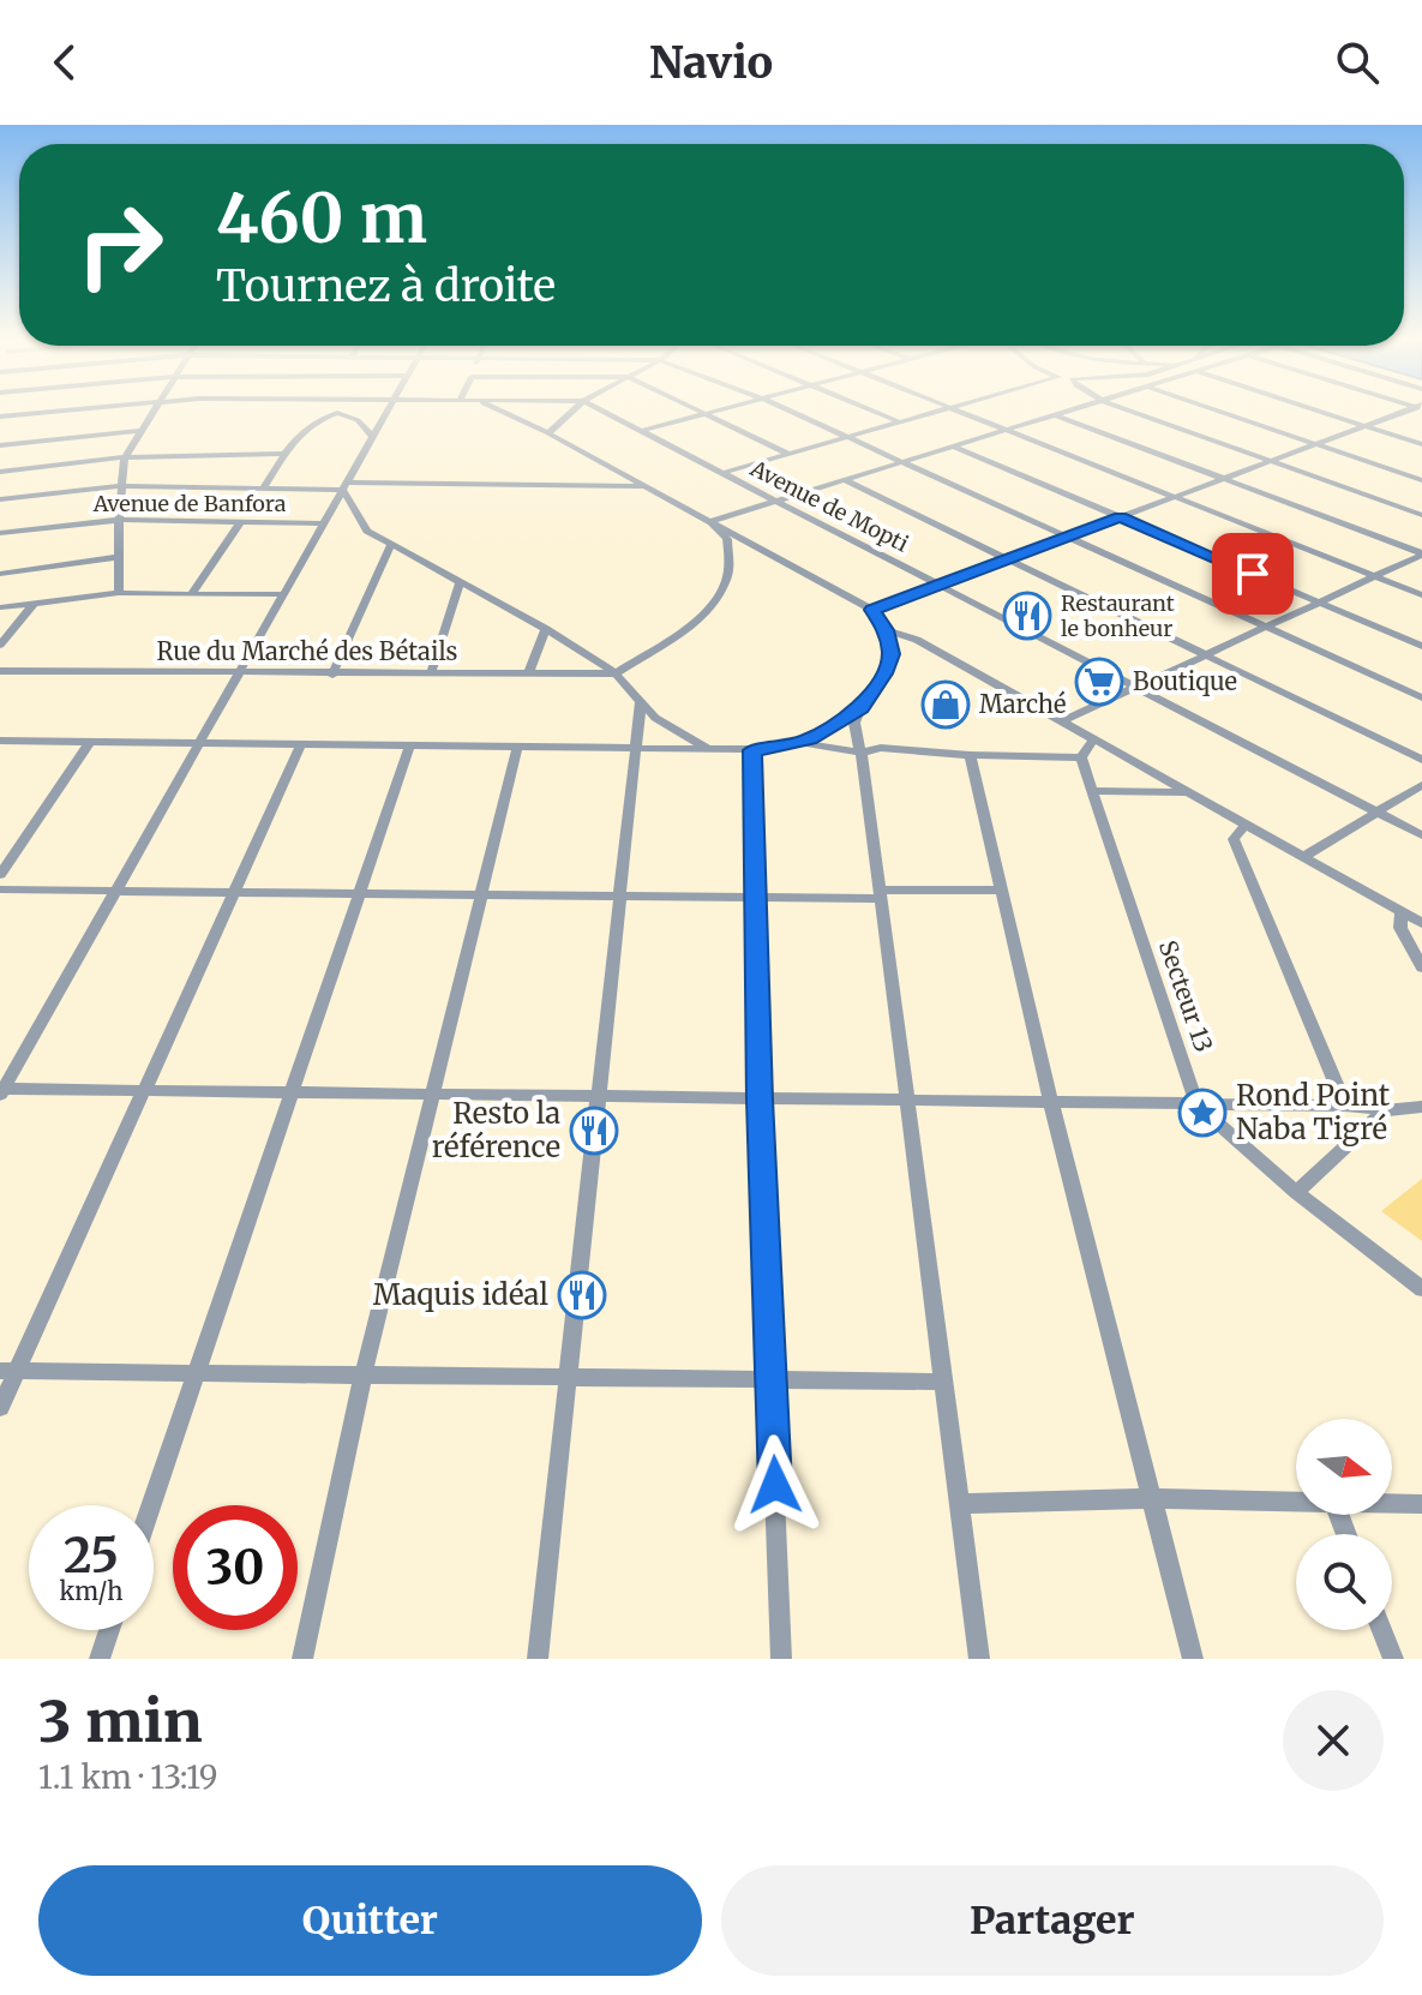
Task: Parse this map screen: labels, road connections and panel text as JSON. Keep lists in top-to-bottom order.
{
  "streets": {
    "street": [
      "Avenue de Banfora",
      "Avenue de Mopti",
      "Rue du Marché des Bétails",
      "Secteur 13"
    ]
  },
  "places": {
    "restaurant": ["Restaurant le bonheur", "Resto la référence", "Maquis idéal"],
    "supermarket": ["Boutique"],
    "shop": ["Marché"],
    "place": ["Rond Point Naba Tigré"]
  },
  "north": "right",
  "page": {
    "header": "Navio",
    "turn": ["460 m", "Tournez à droite"],
    "speed": "25 km/h",
    "limit": "30",
    "heading": ["3 min", "1.1 km · 13:19"],
    "buttons": ["Quitter", "Partager"]
  }
}
